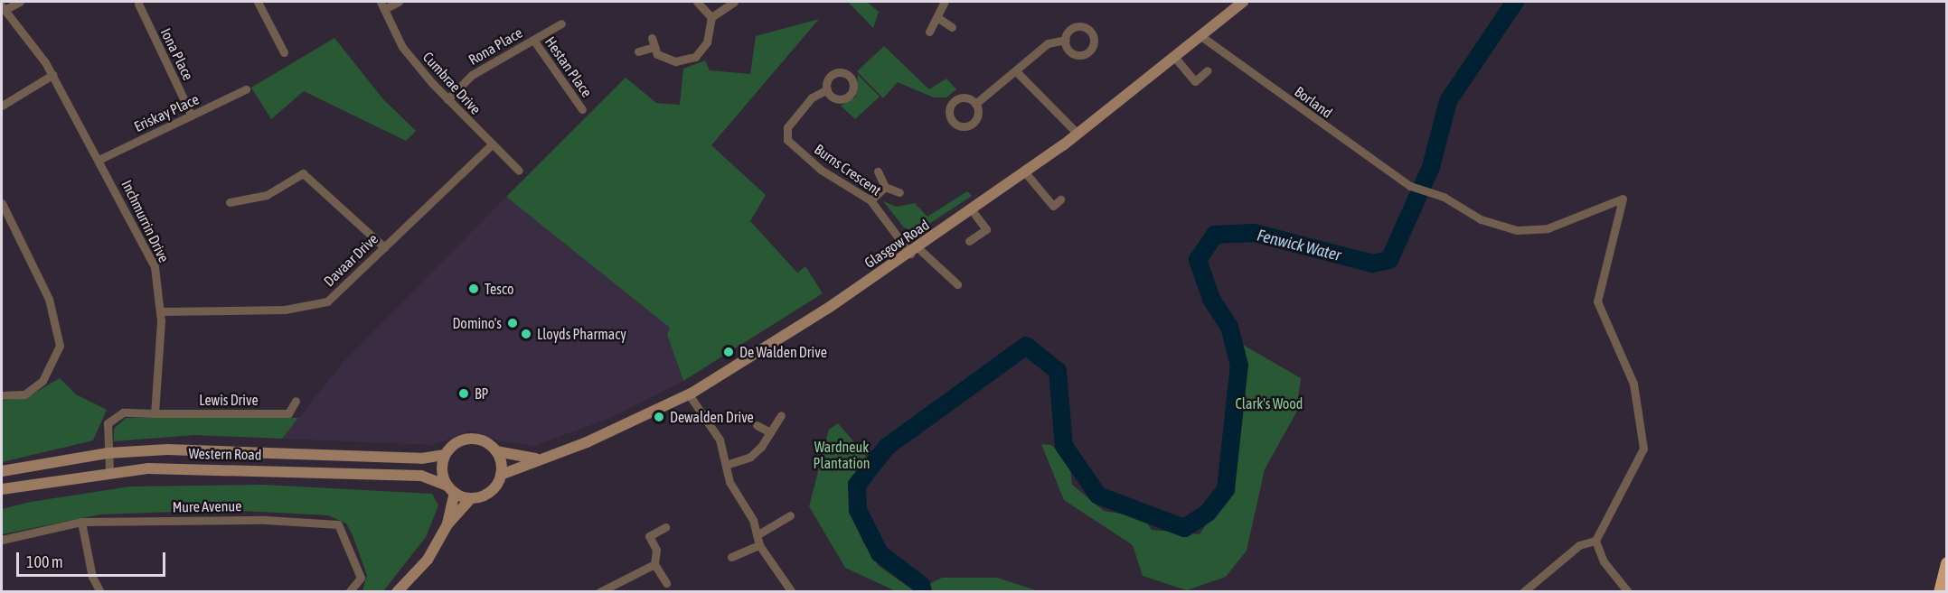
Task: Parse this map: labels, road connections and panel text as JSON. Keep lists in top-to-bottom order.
{
  "streets": {
    "main road": ["Glasgow Road", "Western Road"],
    "street": [
      "Rona Place",
      "Iona Place",
      "Hestan Place",
      "Cumbrae Drive",
      "Borland",
      "Eriskay Place",
      "Burns Crescent",
      "Inchmurrin Drive",
      "Davaar Drive",
      "Lewis Drive",
      "Mure Avenue"
    ]
  },
  "crossings": [
    ["Rona Place", "Hestan Place"],
    ["Rona Place", "Cumbrae Drive"],
    ["Iona Place", "Eriskay Place"],
    ["Cumbrae Drive", "Davaar Drive"],
    ["Borland", "Glasgow Road"],
    ["Eriskay Place", "Inchmurrin Drive"],
    ["Burns Crescent", "Glasgow Road"],
    ["Inchmurrin Drive", "Davaar Drive"],
    ["Inchmurrin Drive", "Lewis Drive"],
    ["Glasgow Road", "Western Road"]
  ],
  "water": ["Fenwick Water"],
  "parks": ["Clark's Wood", "Wardneuk Plantation"],
  "places": [
    "Tesco",
    "Domino's",
    "Lloyds Pharmacy",
    "De Walden Drive",
    "BP",
    "Dewalden Drive"
  ],
  "scale_bar": "100 m"
}
